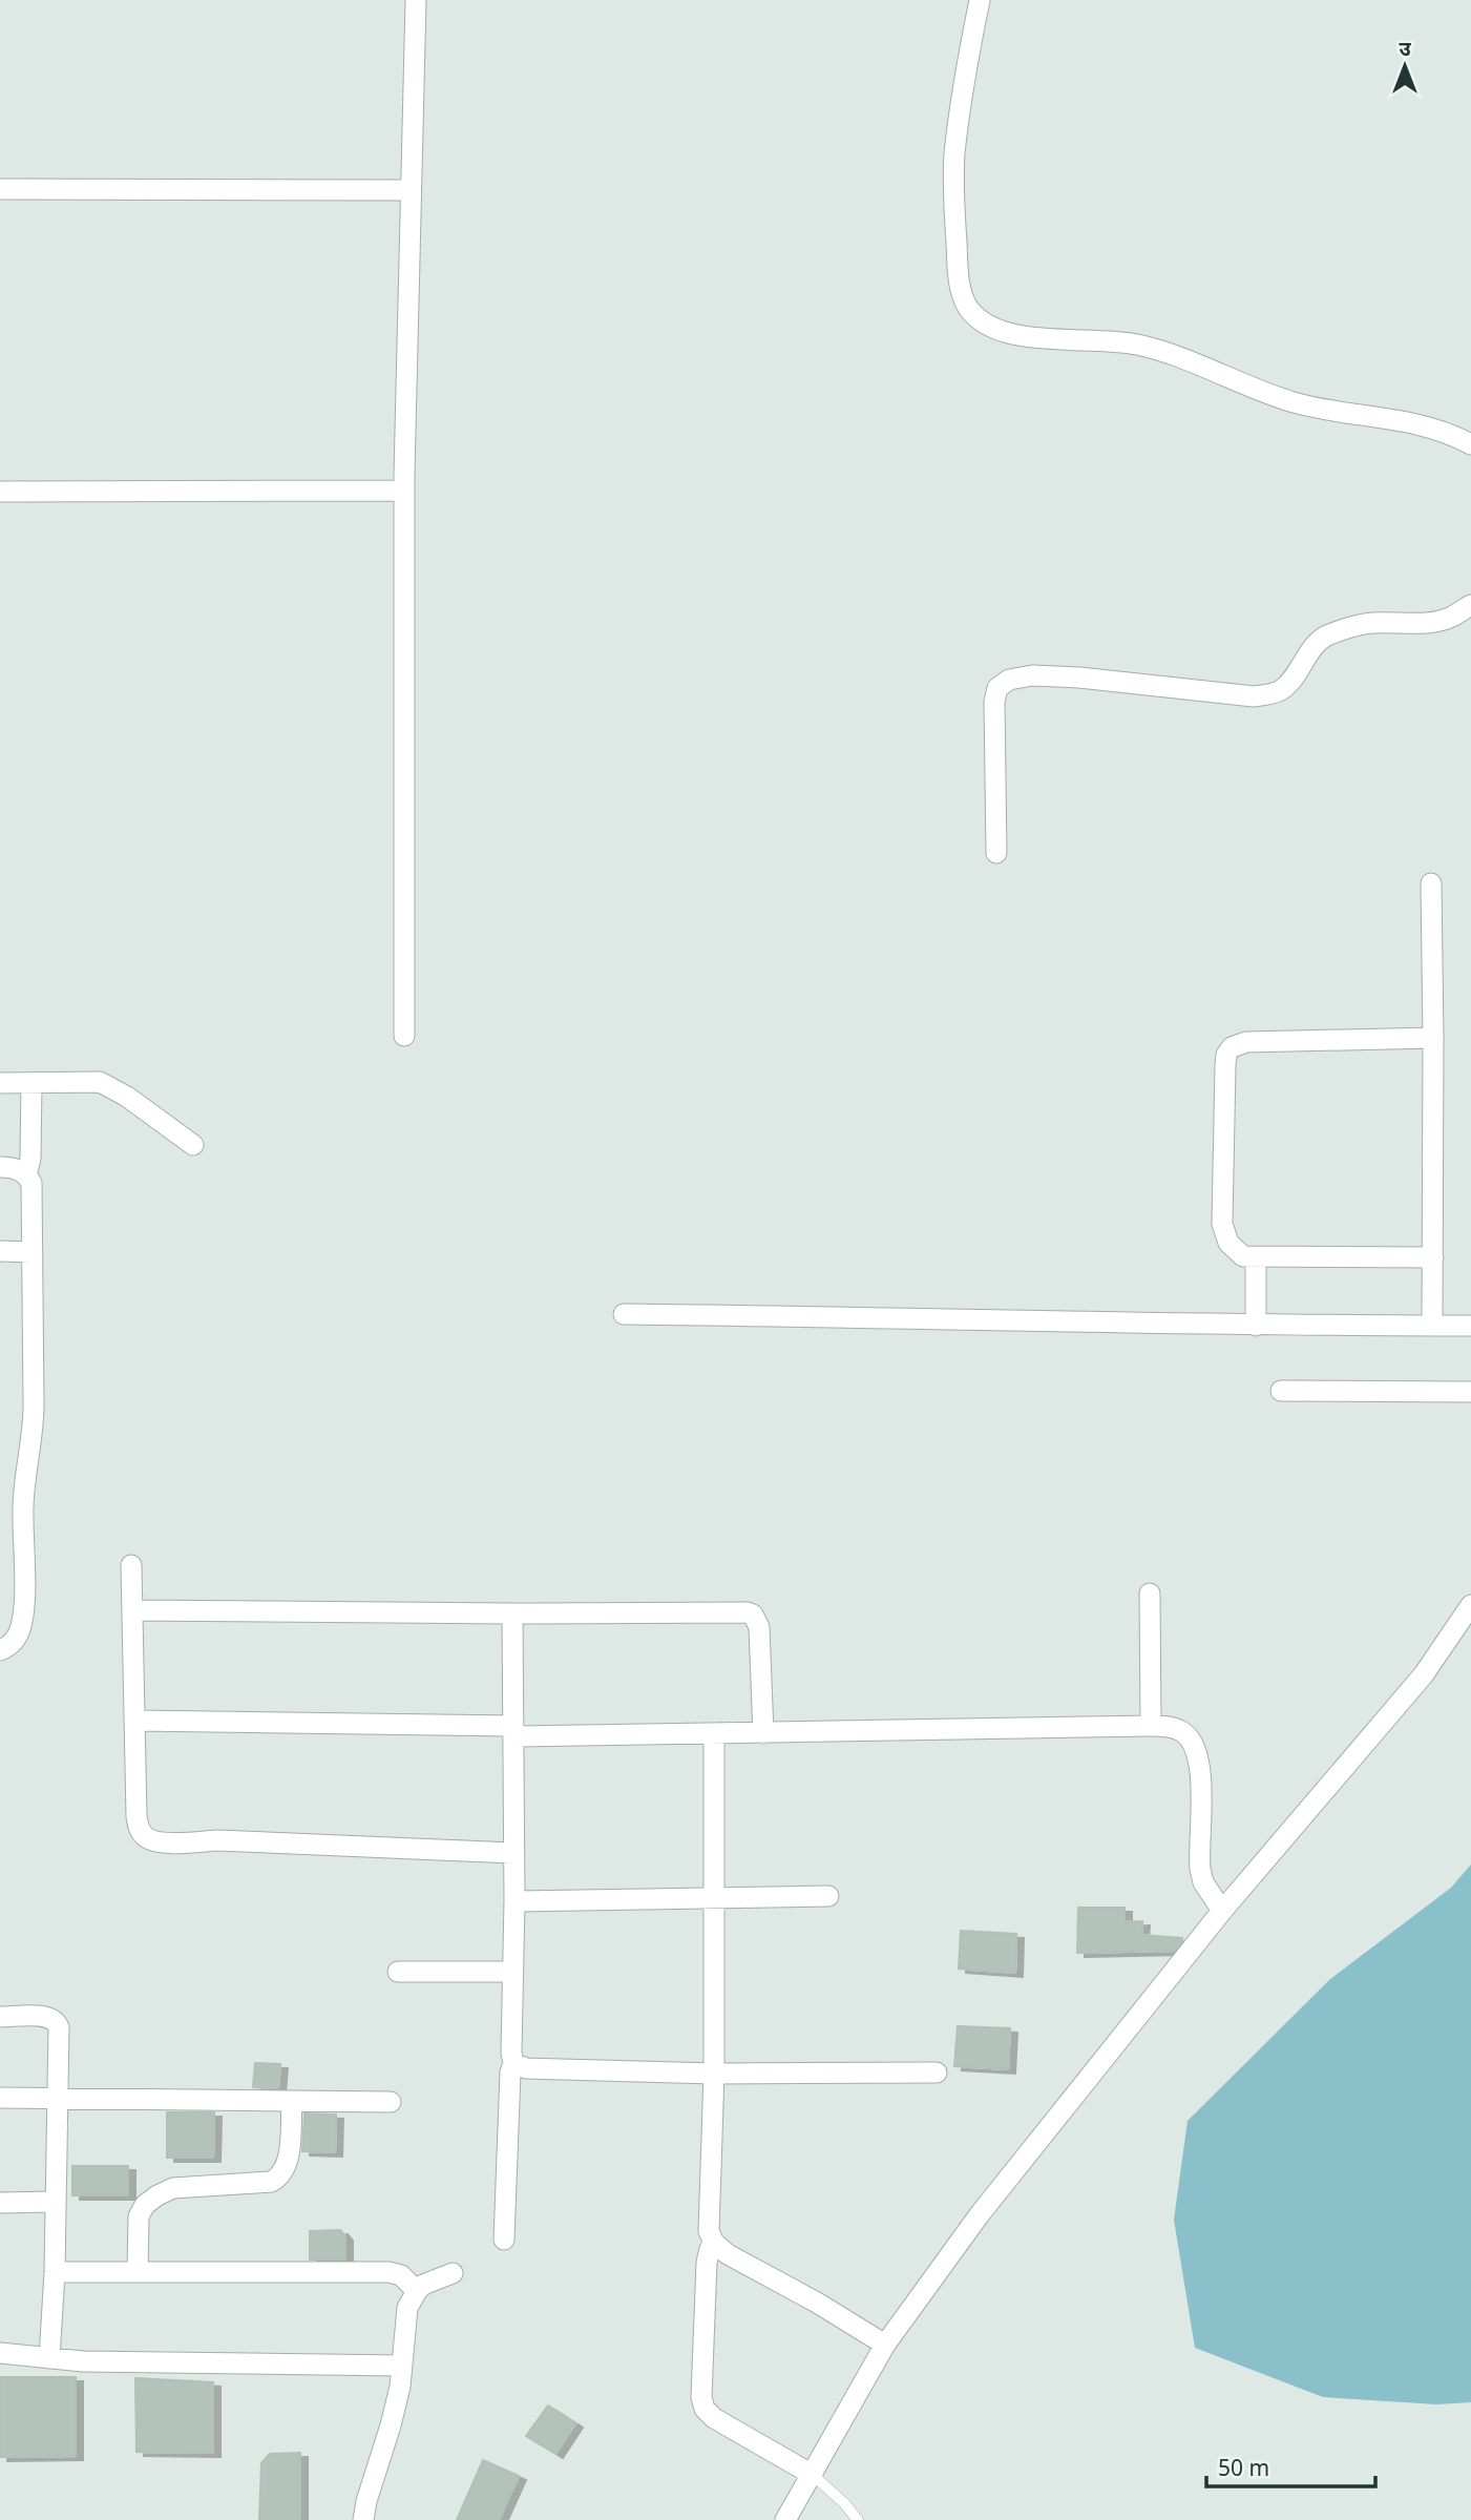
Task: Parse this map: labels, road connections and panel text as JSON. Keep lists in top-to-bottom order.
{
  "scale_bar": "50 m",
  "north": "top"
}
